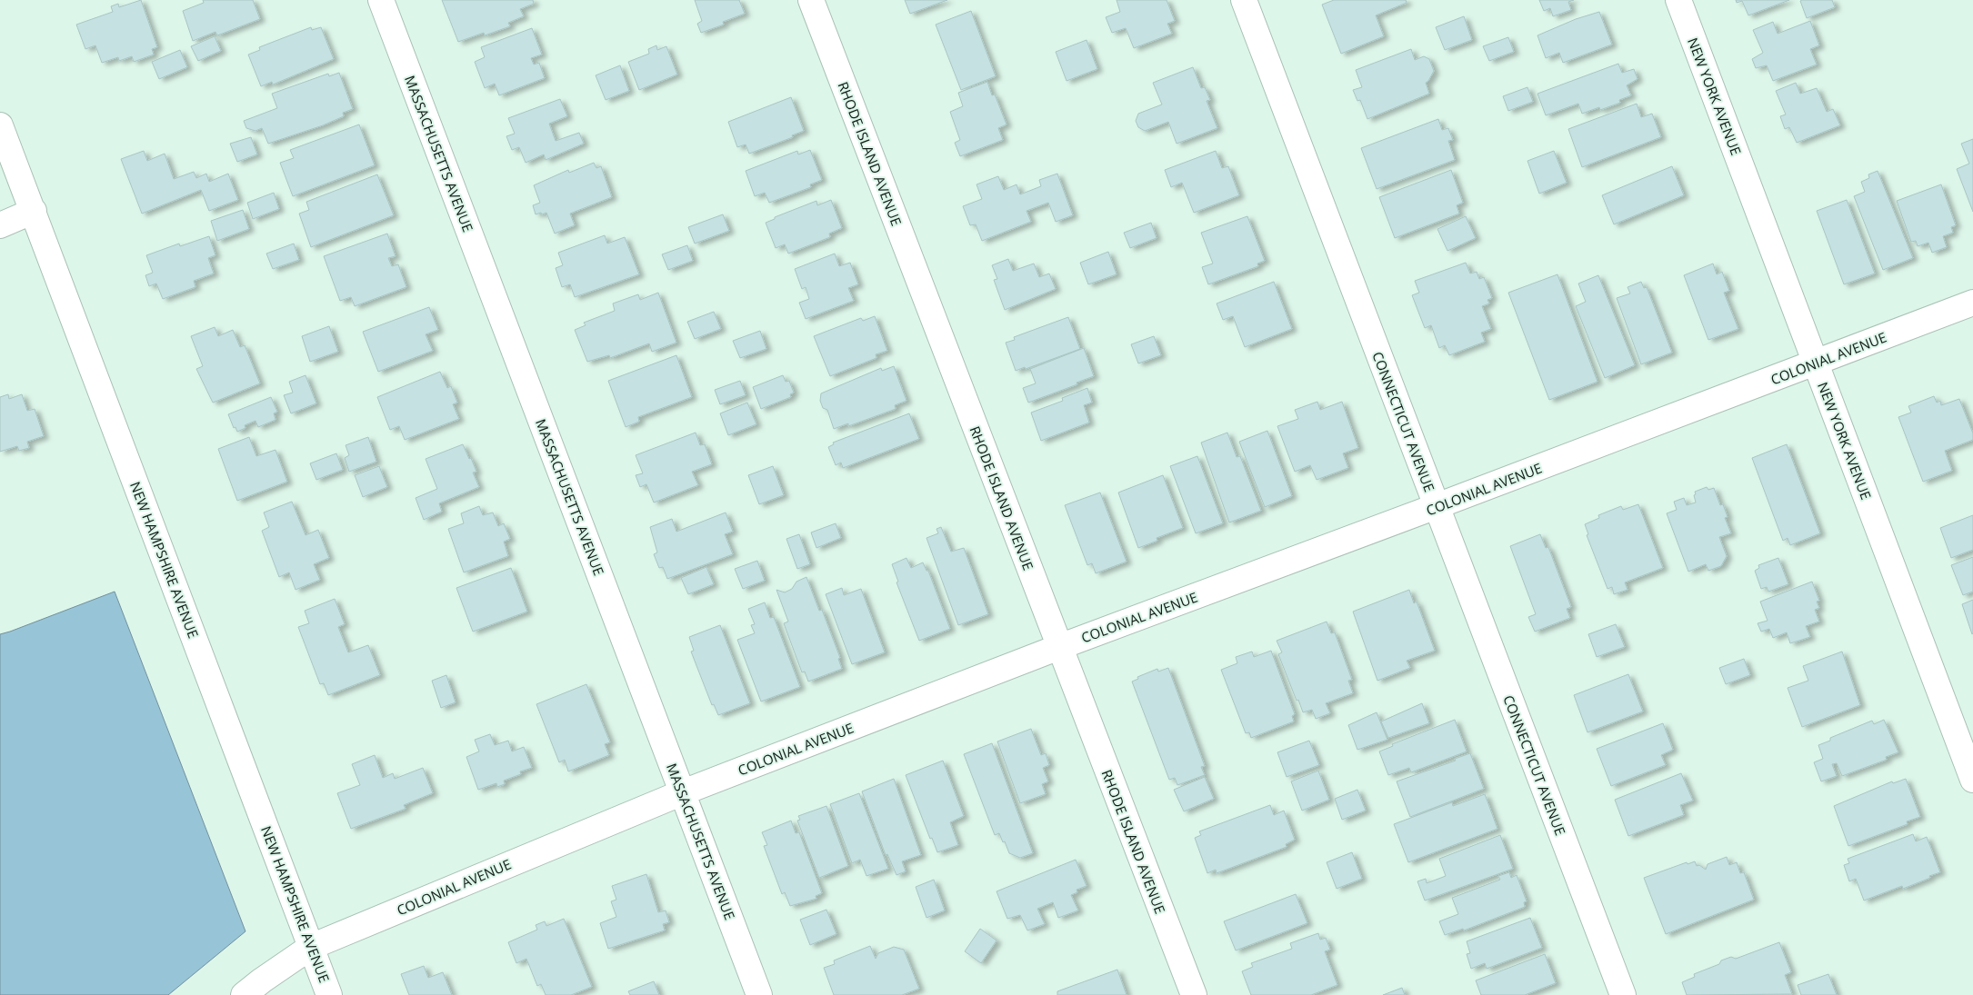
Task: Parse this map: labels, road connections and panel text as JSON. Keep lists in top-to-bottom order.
{
  "streets": {
    "street": [
      "NEW YORK AVENUE",
      "MASSACHUSETTS AVENUE",
      "RHODE ISLAND AVENUE",
      "COLONIAL AVENUE",
      "CONNECTICUT AVENUE",
      "NEW HAMPSHIRE AVENUE"
    ]
  },
  "crossings": [
    ["NEW YORK AVENUE", "COLONIAL AVENUE"],
    ["MASSACHUSETTS AVENUE", "COLONIAL AVENUE"],
    ["RHODE ISLAND AVENUE", "COLONIAL AVENUE"],
    ["COLONIAL AVENUE", "CONNECTICUT AVENUE"],
    ["COLONIAL AVENUE", "NEW HAMPSHIRE AVENUE"]
  ]
}
